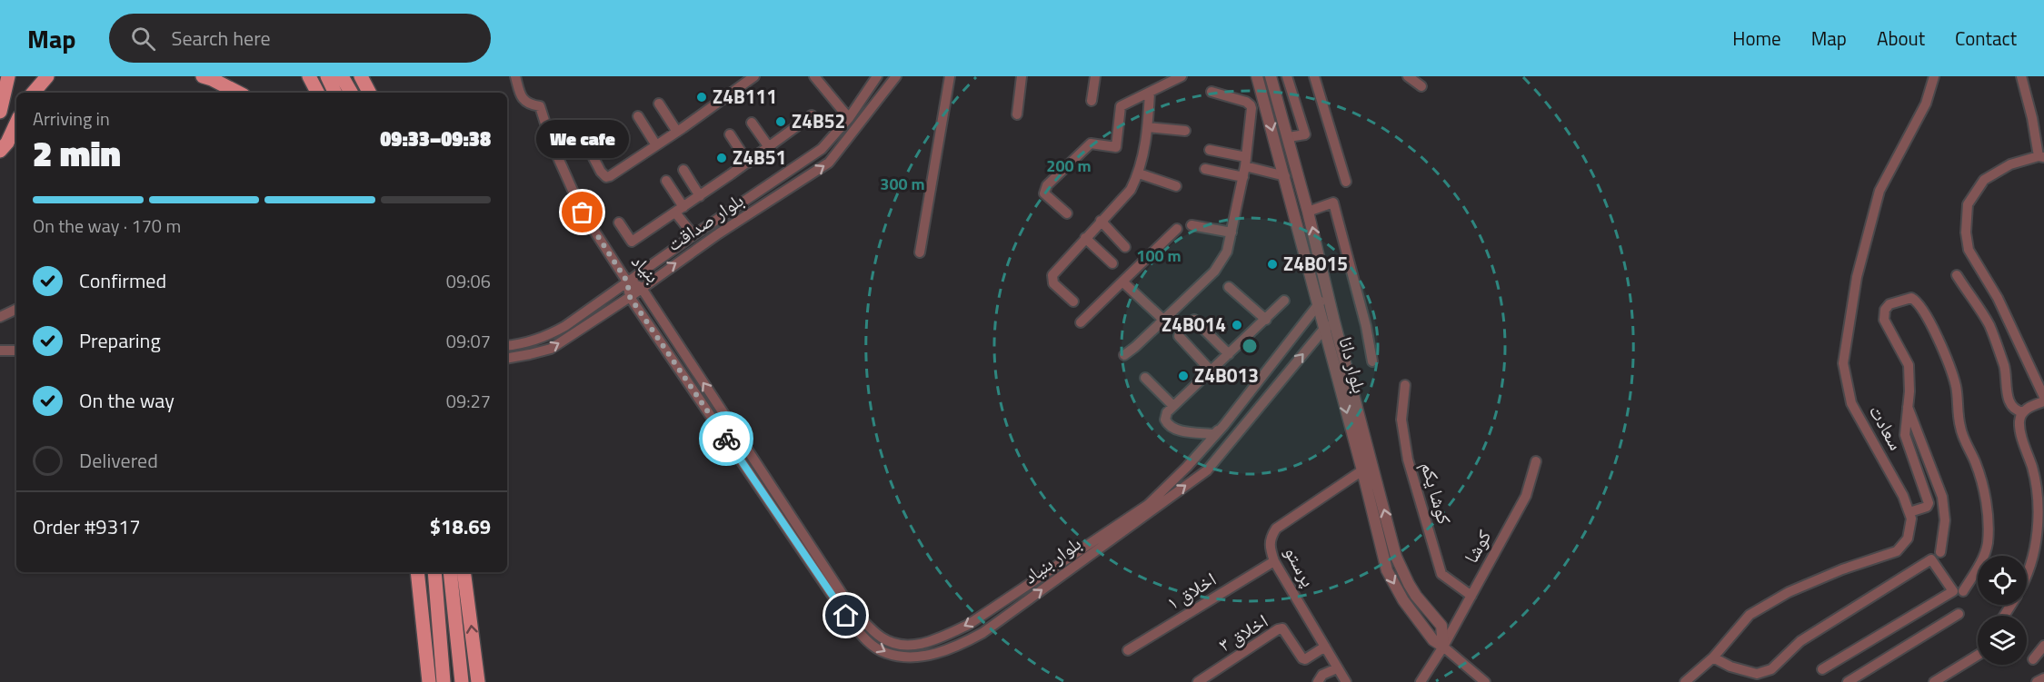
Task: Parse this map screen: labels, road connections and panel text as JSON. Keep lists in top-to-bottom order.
{
  "streets": {
    "street": [
      "بلوار صداقت",
      "بنیاد",
      "بلوار دانا",
      "سعادت",
      "کوشا یکم",
      "کوشا",
      "بلوار بنیاد",
      "پرستو",
      "اخلاق ۱",
      "اخلاق ۳"
    ]
  },
  "crossings": [
    ["بلوار صداقت", "بنیاد"],
    ["بلوار صداقت", "بلوار بنیاد"],
    ["بنیاد", "بلوار بنیاد"],
    ["بلوار دانا", "کوشا"],
    ["بلوار دانا", "بلوار بنیاد"],
    ["بلوار دانا", "پرستو"],
    ["کوشا یکم", "کوشا"],
    ["پرستو", "اخلاق ۱"],
    ["پرستو", "اخلاق ۳"]
  ],
  "one_way": ["بنیاد"],
  "places": [
    "Z4B111",
    "Z4B52",
    "Z4B51",
    "We cafe",
    "Z4B015",
    "Z4B014",
    "Z4B013"
  ],
  "page": {
    "header": "Map",
    "search": "Search here",
    "nav": [
      "Home",
      "Map",
      "About",
      "Contact"
    ],
    "heading": ["2 min", "Arriving in", "09:33–09:38"],
    "panel": ["Order #9317", "$18.69"],
    "bubble": "We cafe",
    "bar": "On the way · 170 m",
    "list": [
      ["Confirmed", "09:06"],
      ["Preparing", "09:07"],
      ["On the way", "09:27"],
      "Delivered"
    ]
  },
  "rings": ["200 m", "300 m", "100 m"]
}
